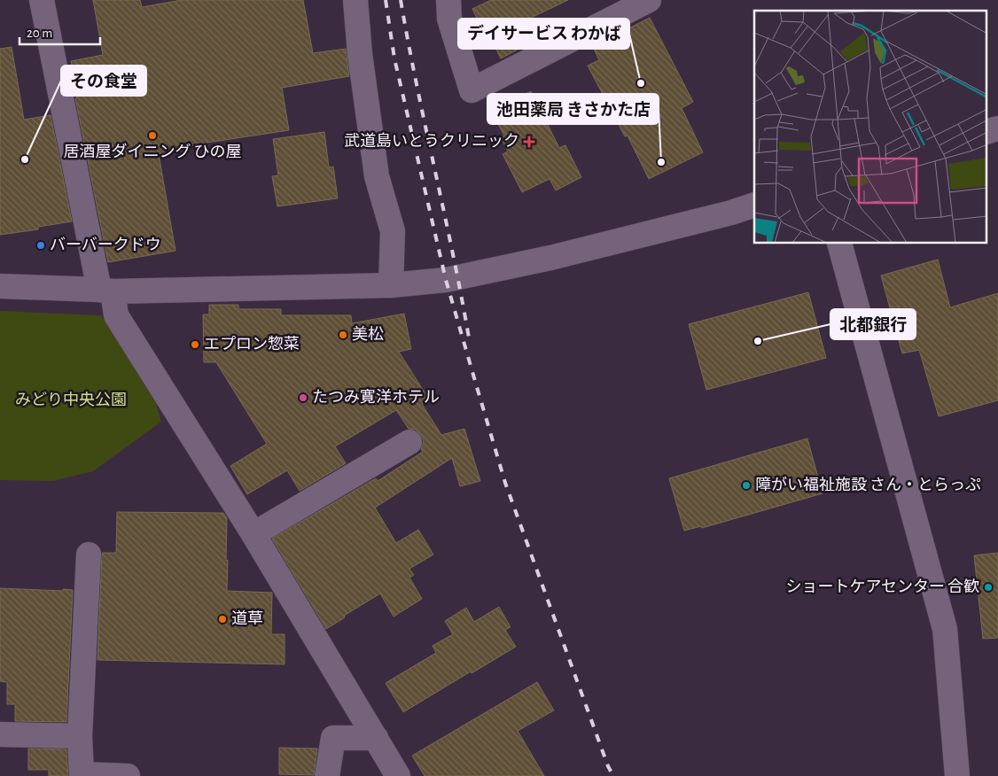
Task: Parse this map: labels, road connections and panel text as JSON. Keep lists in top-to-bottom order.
{
  "parks": ["みどり中央公園"],
  "places": {
    "other": [
      "デイサービス わかば",
      "居酒屋ダイニング ひの屋",
      "その食堂",
      "池田薬局 きさかた店",
      "バーバークドウ",
      "美松",
      "北都銀行",
      "エプロン惣菜",
      "たつみ寛洋ホテル",
      "障がい福祉施設 さん・とらっぷ",
      "ショートケアセンター 合歓",
      "道草"
    ],
    "health": ["武道島いとうクリニック"]
  },
  "scale_bar": "20 m"
}
